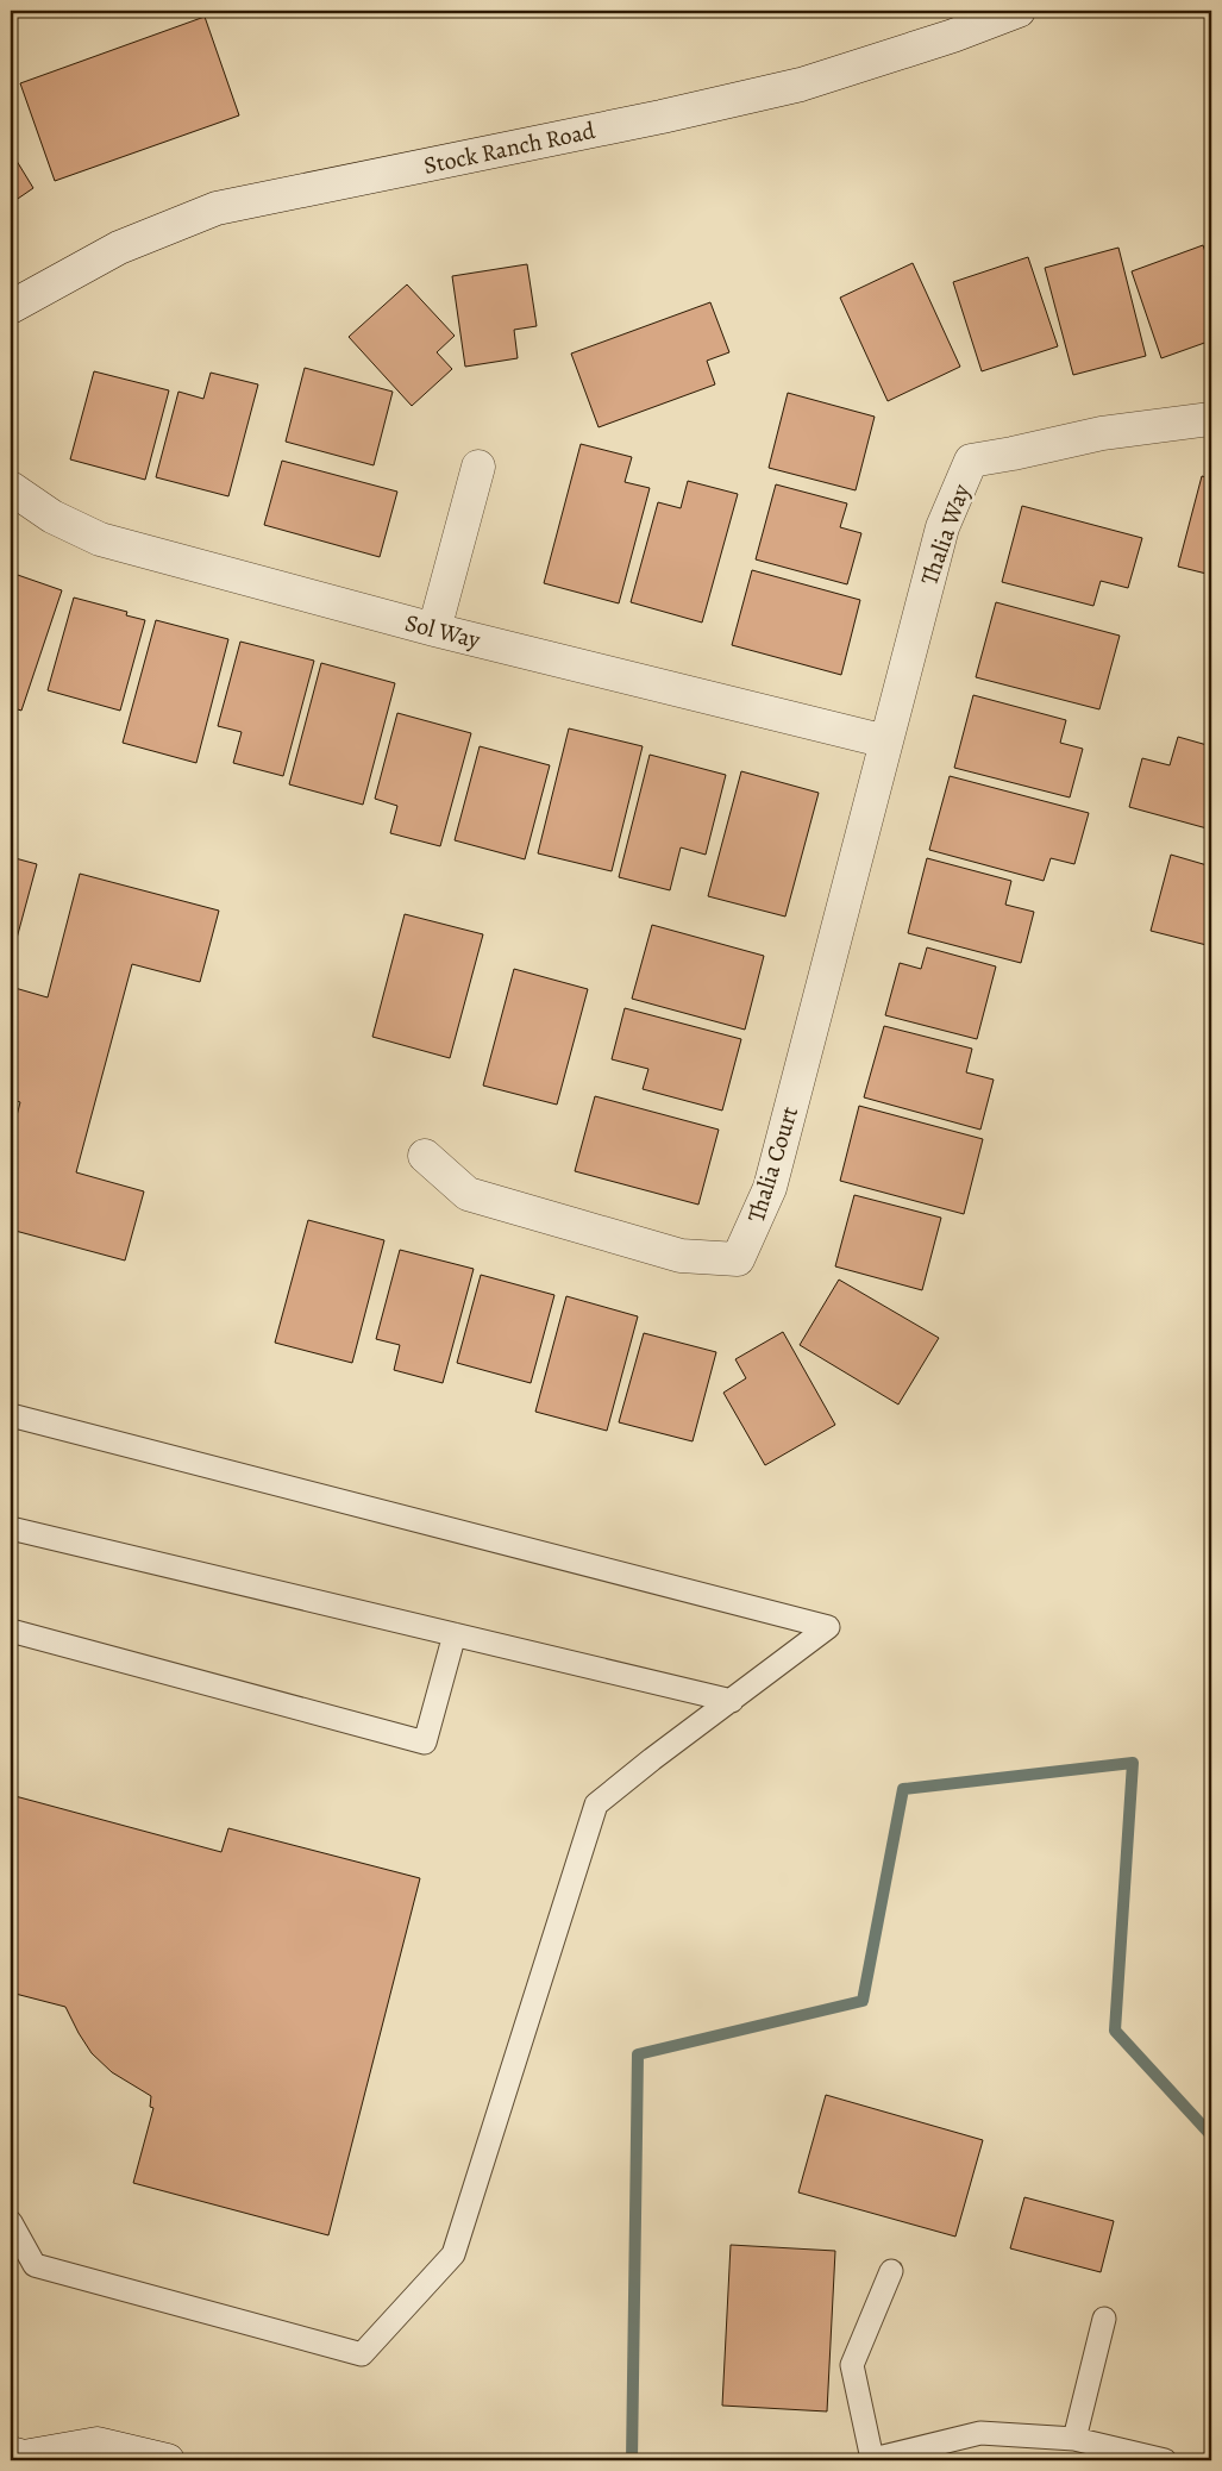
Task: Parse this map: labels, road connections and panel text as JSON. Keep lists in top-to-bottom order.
{
  "streets": {
    "street": [
      "Stock Ranch Road",
      "Thalia Way",
      "Sol Way",
      "Thalia Court"
    ]
  },
  "crossings": [
    ["Thalia Way", "Sol Way"],
    ["Thalia Way", "Thalia Court"],
    ["Sol Way", "Thalia Court"]
  ]
}
